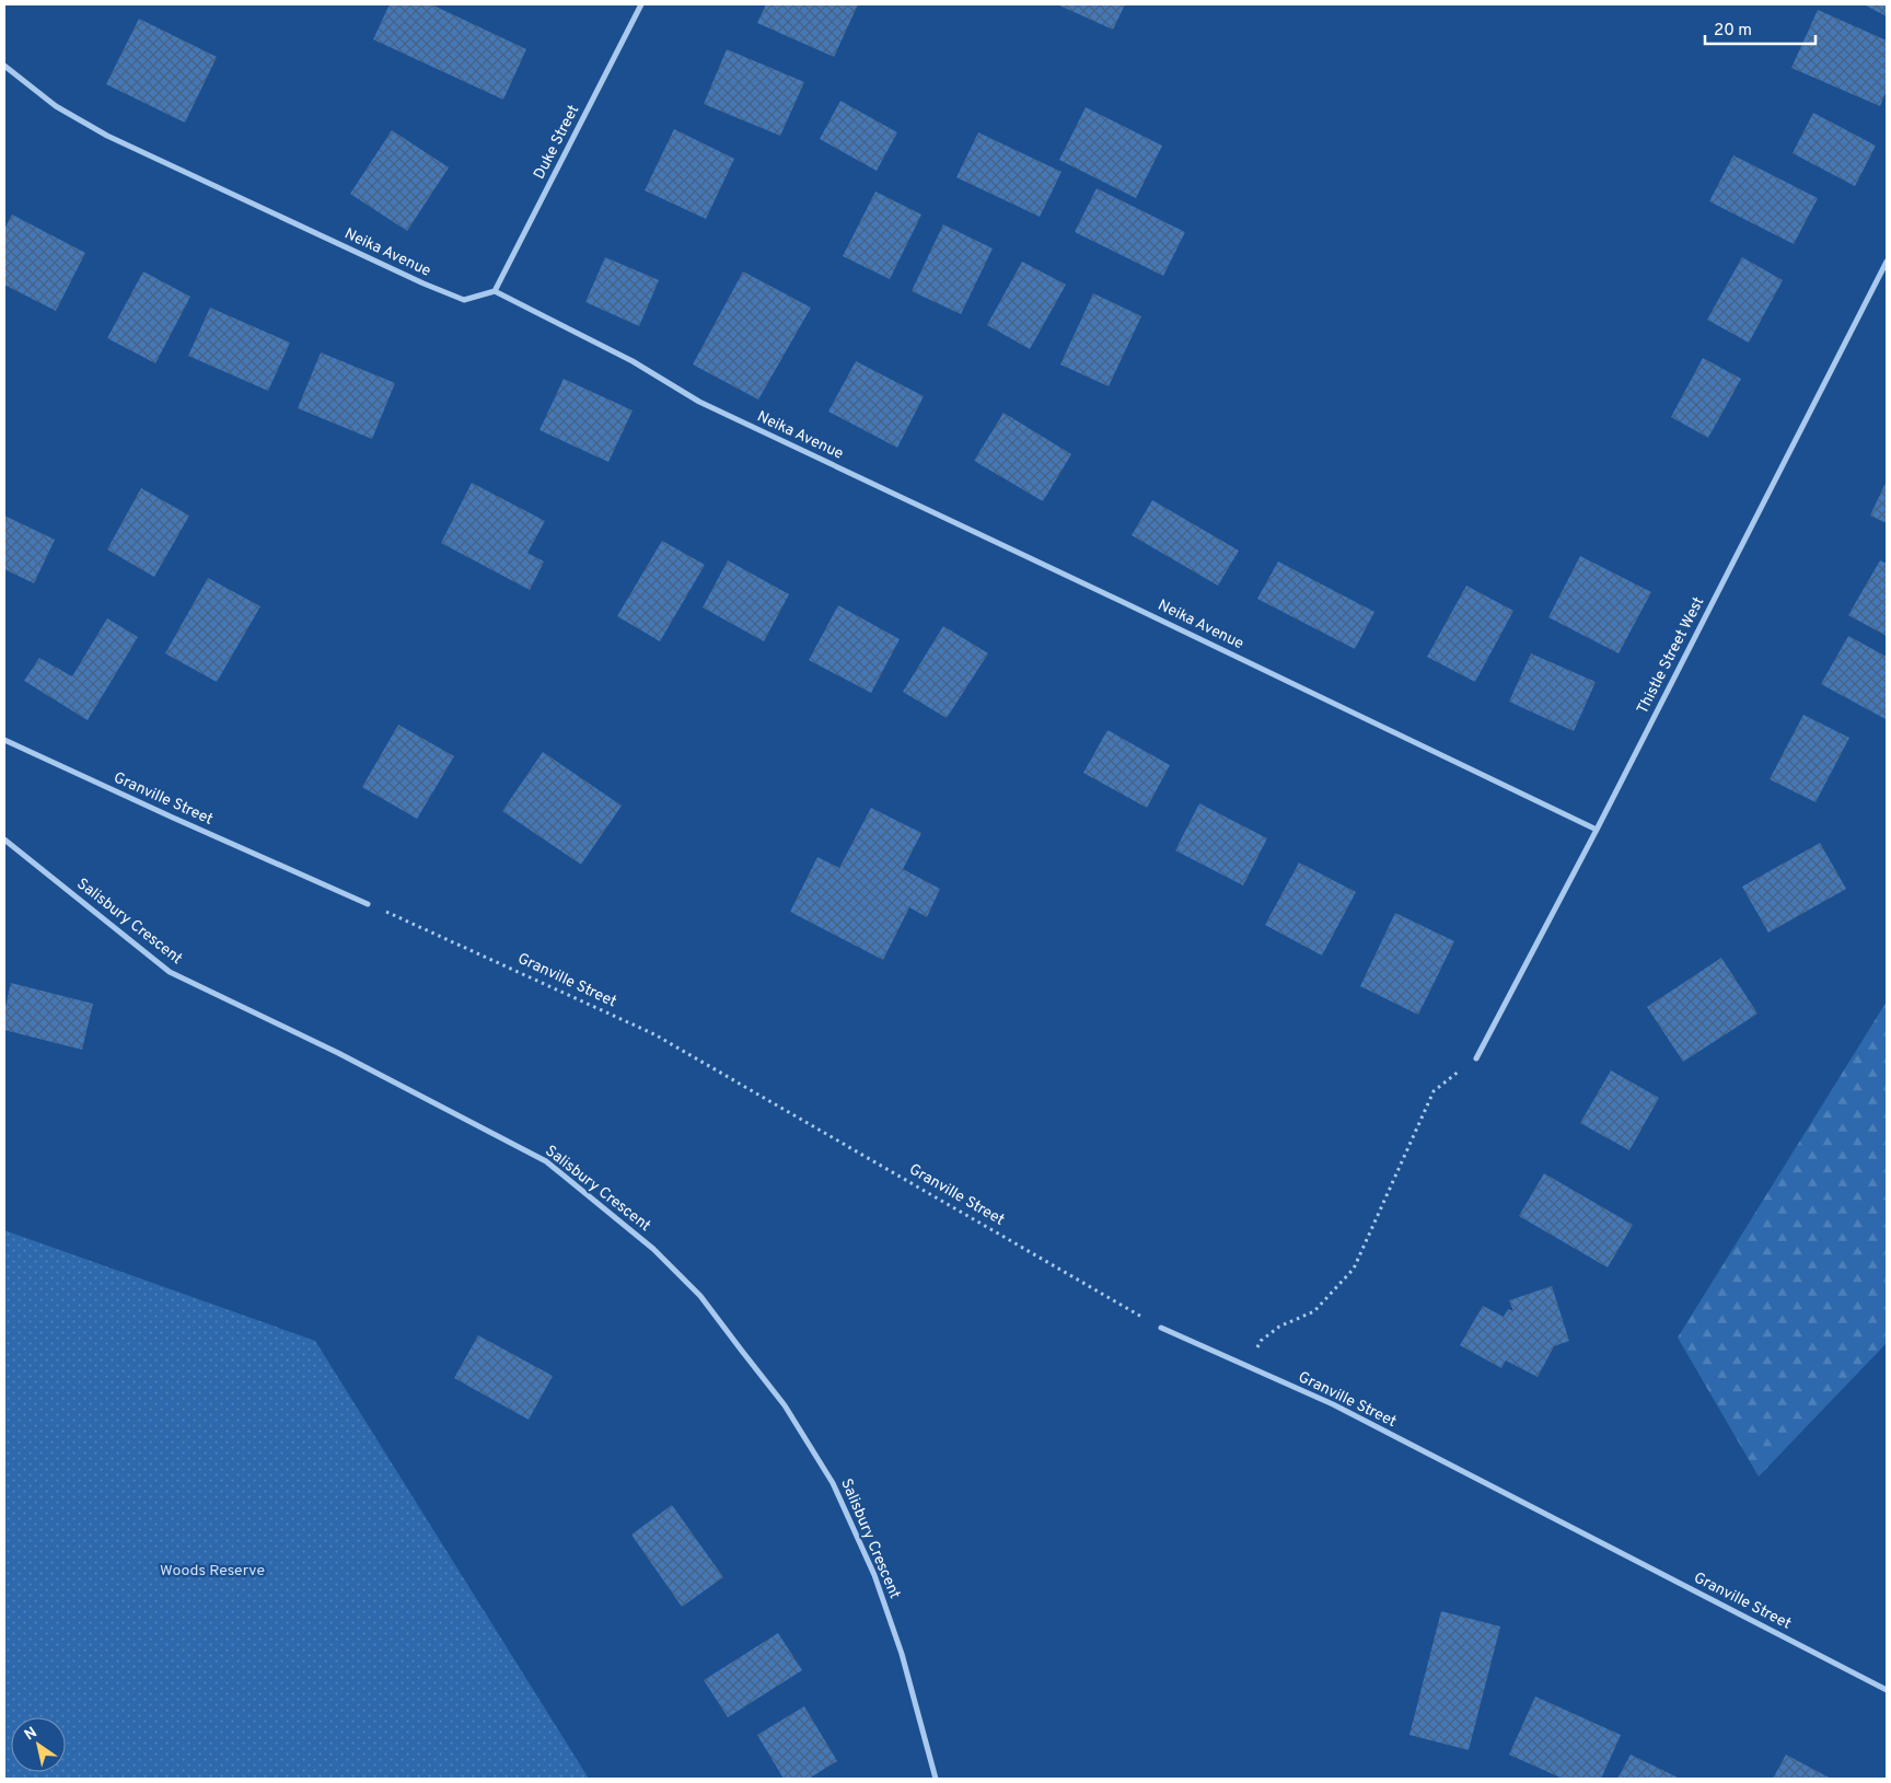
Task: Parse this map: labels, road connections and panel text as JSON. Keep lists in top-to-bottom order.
{
  "streets": {
    "street": [
      "Duke Street",
      "Neika Avenue",
      "Thistle Street West",
      "Granville Street",
      "Salisbury Crescent"
    ]
  },
  "crossings": [
    ["Duke Street", "Neika Avenue"],
    ["Neika Avenue", "Thistle Street West"]
  ],
  "parks": ["Woods Reserve"],
  "scale_bar": "20 m",
  "north": "top left"
}
